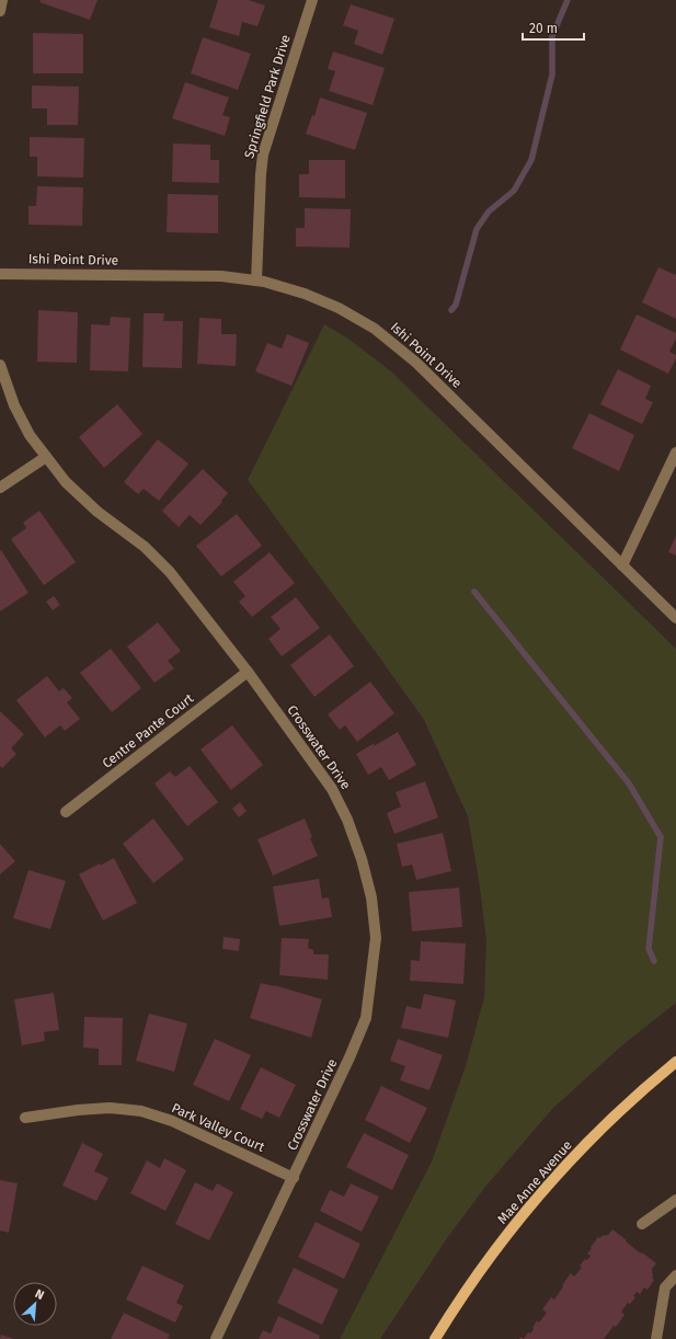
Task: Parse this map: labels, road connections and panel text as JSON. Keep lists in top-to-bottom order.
{
  "streets": {
    "main road": ["Mae Anne Avenue"],
    "street": [
      "Springfield Park Drive",
      "Ishi Point Drive",
      "Centre Pante Court",
      "Crosswater Drive",
      "Park Valley Court"
    ]
  },
  "crossings": [
    ["Springfield Park Drive", "Ishi Point Drive"],
    ["Centre Pante Court", "Crosswater Drive"],
    ["Crosswater Drive", "Park Valley Court"]
  ],
  "scale_bar": "20 m",
  "north": "top right"
}
